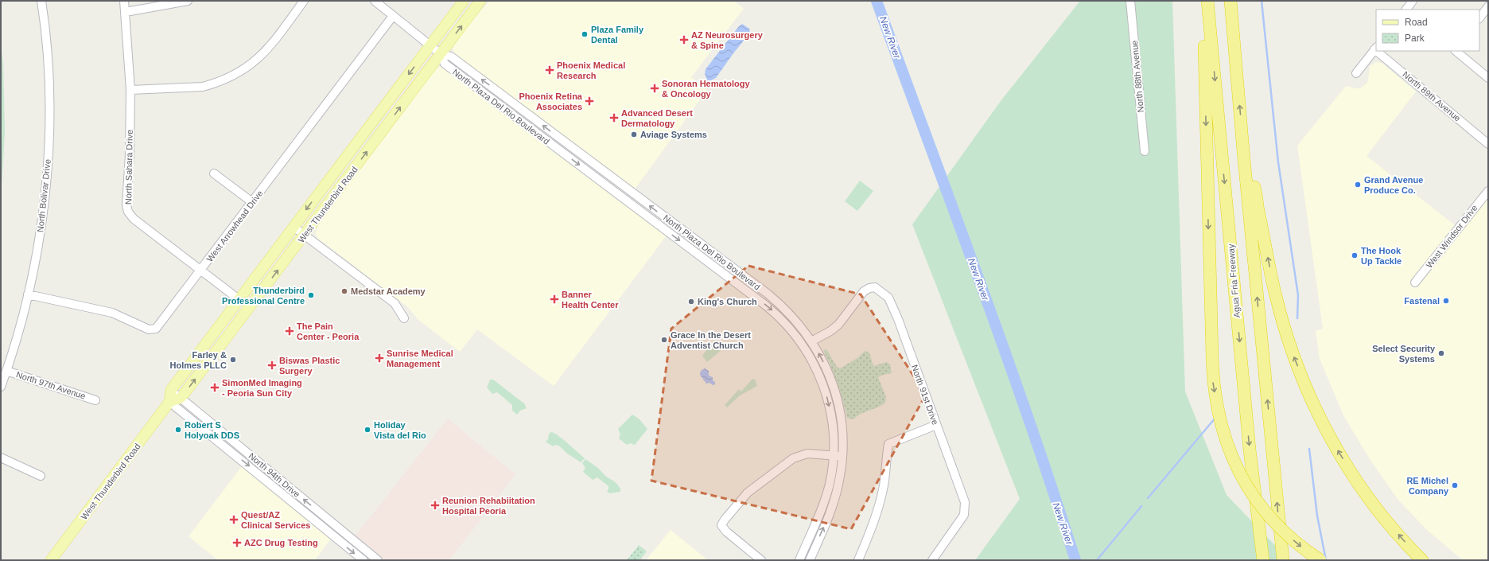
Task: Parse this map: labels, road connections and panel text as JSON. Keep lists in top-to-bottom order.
{
  "streets": {
    "highway": ["Agua Fria Freeway"],
    "main road": ["West Thunderbird Road"],
    "street": [
      "North 88th Avenue",
      "North 89th Avenue",
      "North Plaza Del Rio Boulevard",
      "North Sahara Drive",
      "North Bolivar Drive",
      "West Arrowhead Drive",
      "West Windsor Drive",
      "North 97th Avenue",
      "North 91st Drive",
      "North 94th Drive"
    ]
  },
  "crossings": [
    ["North Plaza Del Rio Boulevard", "West Thunderbird Road"],
    ["North Plaza Del Rio Boulevard", "North 91st Drive"],
    ["North Sahara Drive", "West Thunderbird Road"],
    ["North Sahara Drive", "West Arrowhead Drive"],
    ["North Bolivar Drive", "West Arrowhead Drive"],
    ["North Bolivar Drive", "North 97th Avenue"],
    ["West Thunderbird Road", "North 94th Drive"]
  ],
  "water": ["New River"],
  "places": {
    "other": [
      "Plaza Family Dental",
      "Aviage Systems",
      "Grand Avenue Produce Co.",
      "The Hook Up Tackle",
      "Medstar Academy",
      "Thunderbird Professional Centre",
      "Fastenal",
      "King's Church",
      "Grace In the Desert Adventist Church",
      "Select Security Systems",
      "Farley & Holmes PLLC",
      "Robert S Holyoak DDS",
      "Holiday Vista del Rio",
      "RE Michel Company"
    ],
    "health": [
      "AZ Neurosurgery & Spine",
      "Phoenix Medical Research",
      "Sonoran Hematology & Oncology",
      "Phoenix Retina Associates",
      "Advanced Desert Dermatology",
      "Banner Health Center",
      "The Pain Center - Peoria",
      "Sunrise Medical Management",
      "Biswas Plastic Surgery",
      "SimonMed Imaging - Peoria Sun City",
      "Reunion Rehabiitation Hospital Peoria",
      "Quest/AZ Clinical Services",
      "AZC Drug Testing"
    ]
  },
  "legend": ["Road", "Park"]
}
